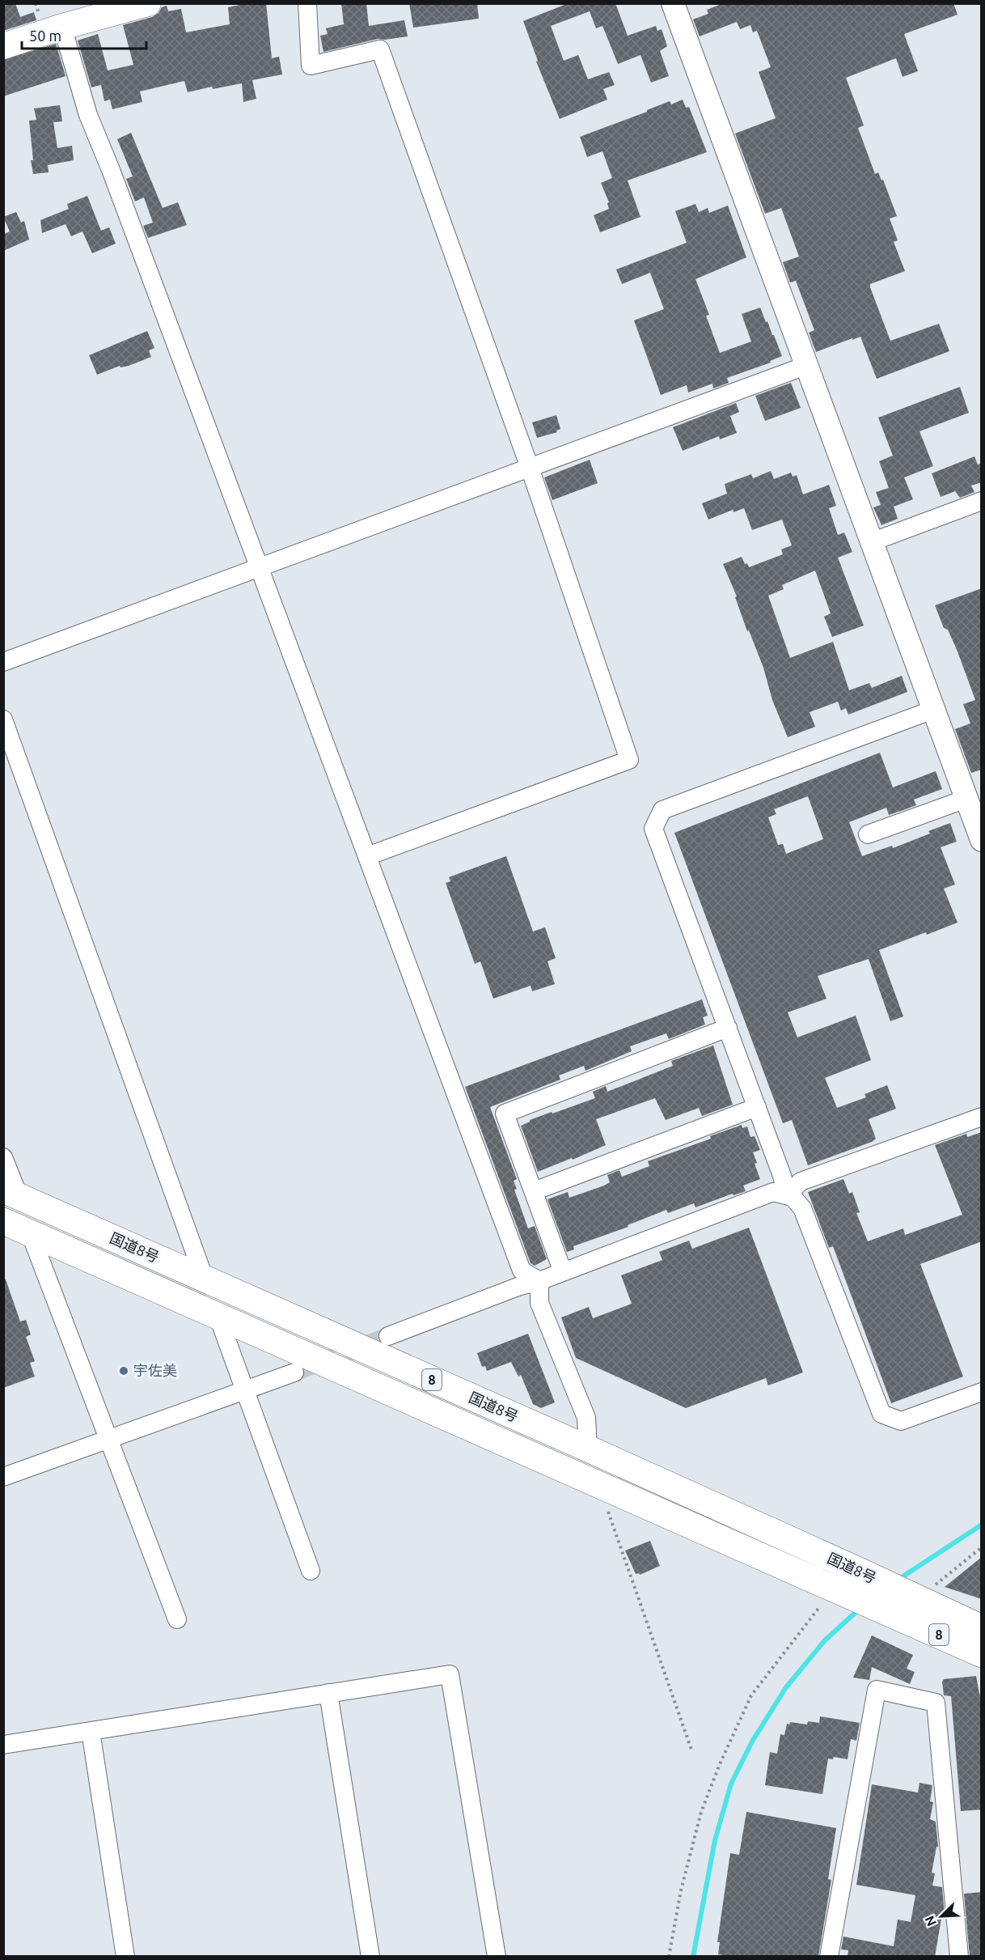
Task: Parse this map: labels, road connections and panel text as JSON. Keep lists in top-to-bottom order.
{
  "streets": {
    "highway": ["国道8号", "8"]
  },
  "places": ["宇佐美"],
  "scale_bar": "50 m",
  "north": "bottom left"
}
